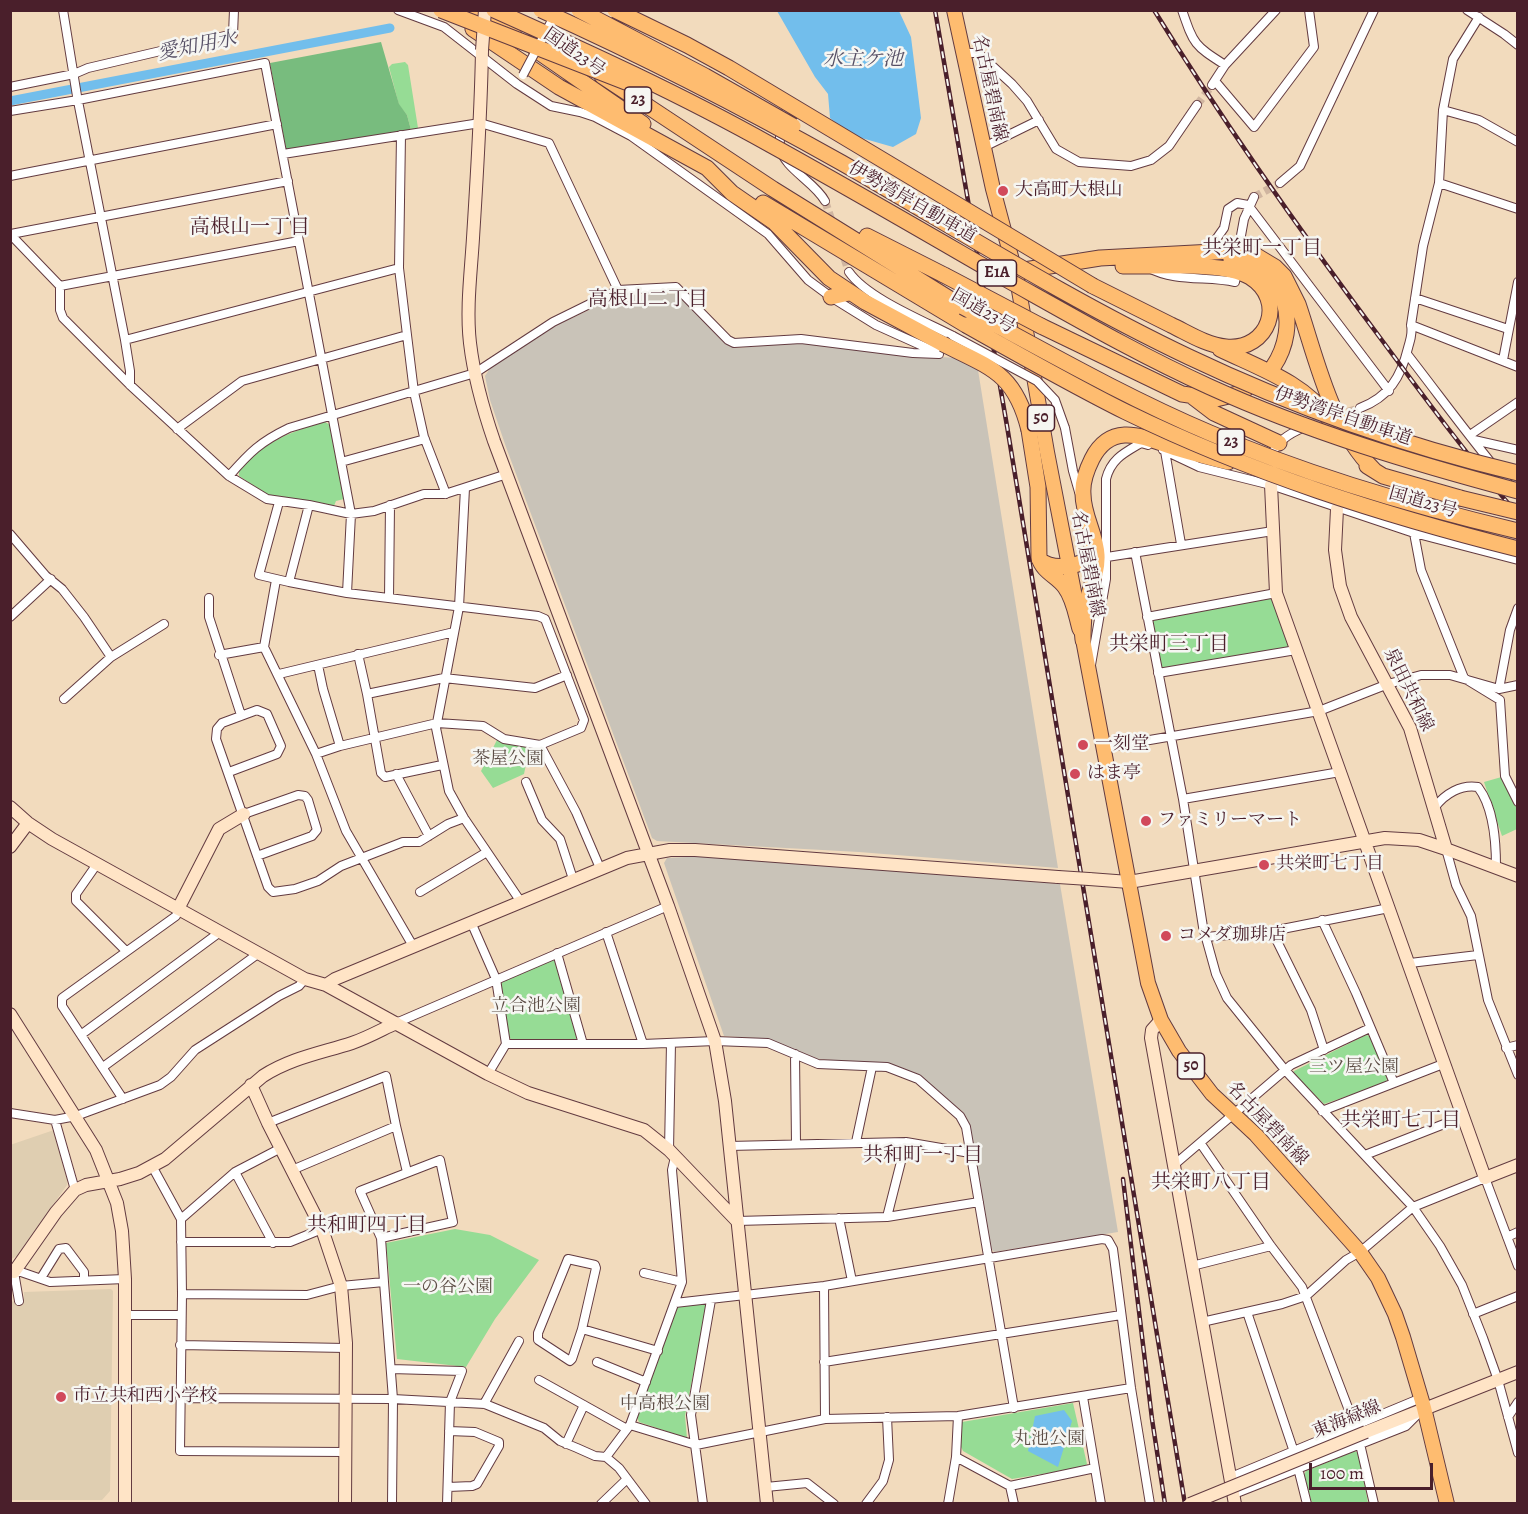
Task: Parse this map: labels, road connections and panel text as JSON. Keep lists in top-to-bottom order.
{
  "streets": {
    "highway": [
      "国道23号",
      "23",
      "伊勢湾岸自動車道",
      "E1A"
    ],
    "main road": ["名古屋碧南線", "50"],
    "street": ["泉田共和線", "東海緑線"]
  },
  "crossings": [
    ["名古屋碧南線", "東海緑線"]
  ],
  "districts": [
    "高根山一丁目",
    "共栄町一丁目",
    "高根山二丁目",
    "共栄町三丁目",
    "共栄町七丁目",
    "共和町一丁目",
    "共栄町八丁目",
    "共和町四丁目"
  ],
  "water": ["愛知用水", "水主ケ池"],
  "parks": [
    "茶屋公園",
    "立合池公園",
    "三ツ屋公園",
    "一の谷公園",
    "中高根公園",
    "丸池公園"
  ],
  "places": [
    "大高町大根山",
    "一刻堂",
    "はま亭",
    "ファミリーマート",
    "共栄町七丁目",
    "コメダ珈琲店",
    "市立共和西小学校"
  ],
  "scale_bar": "100 m"
}
